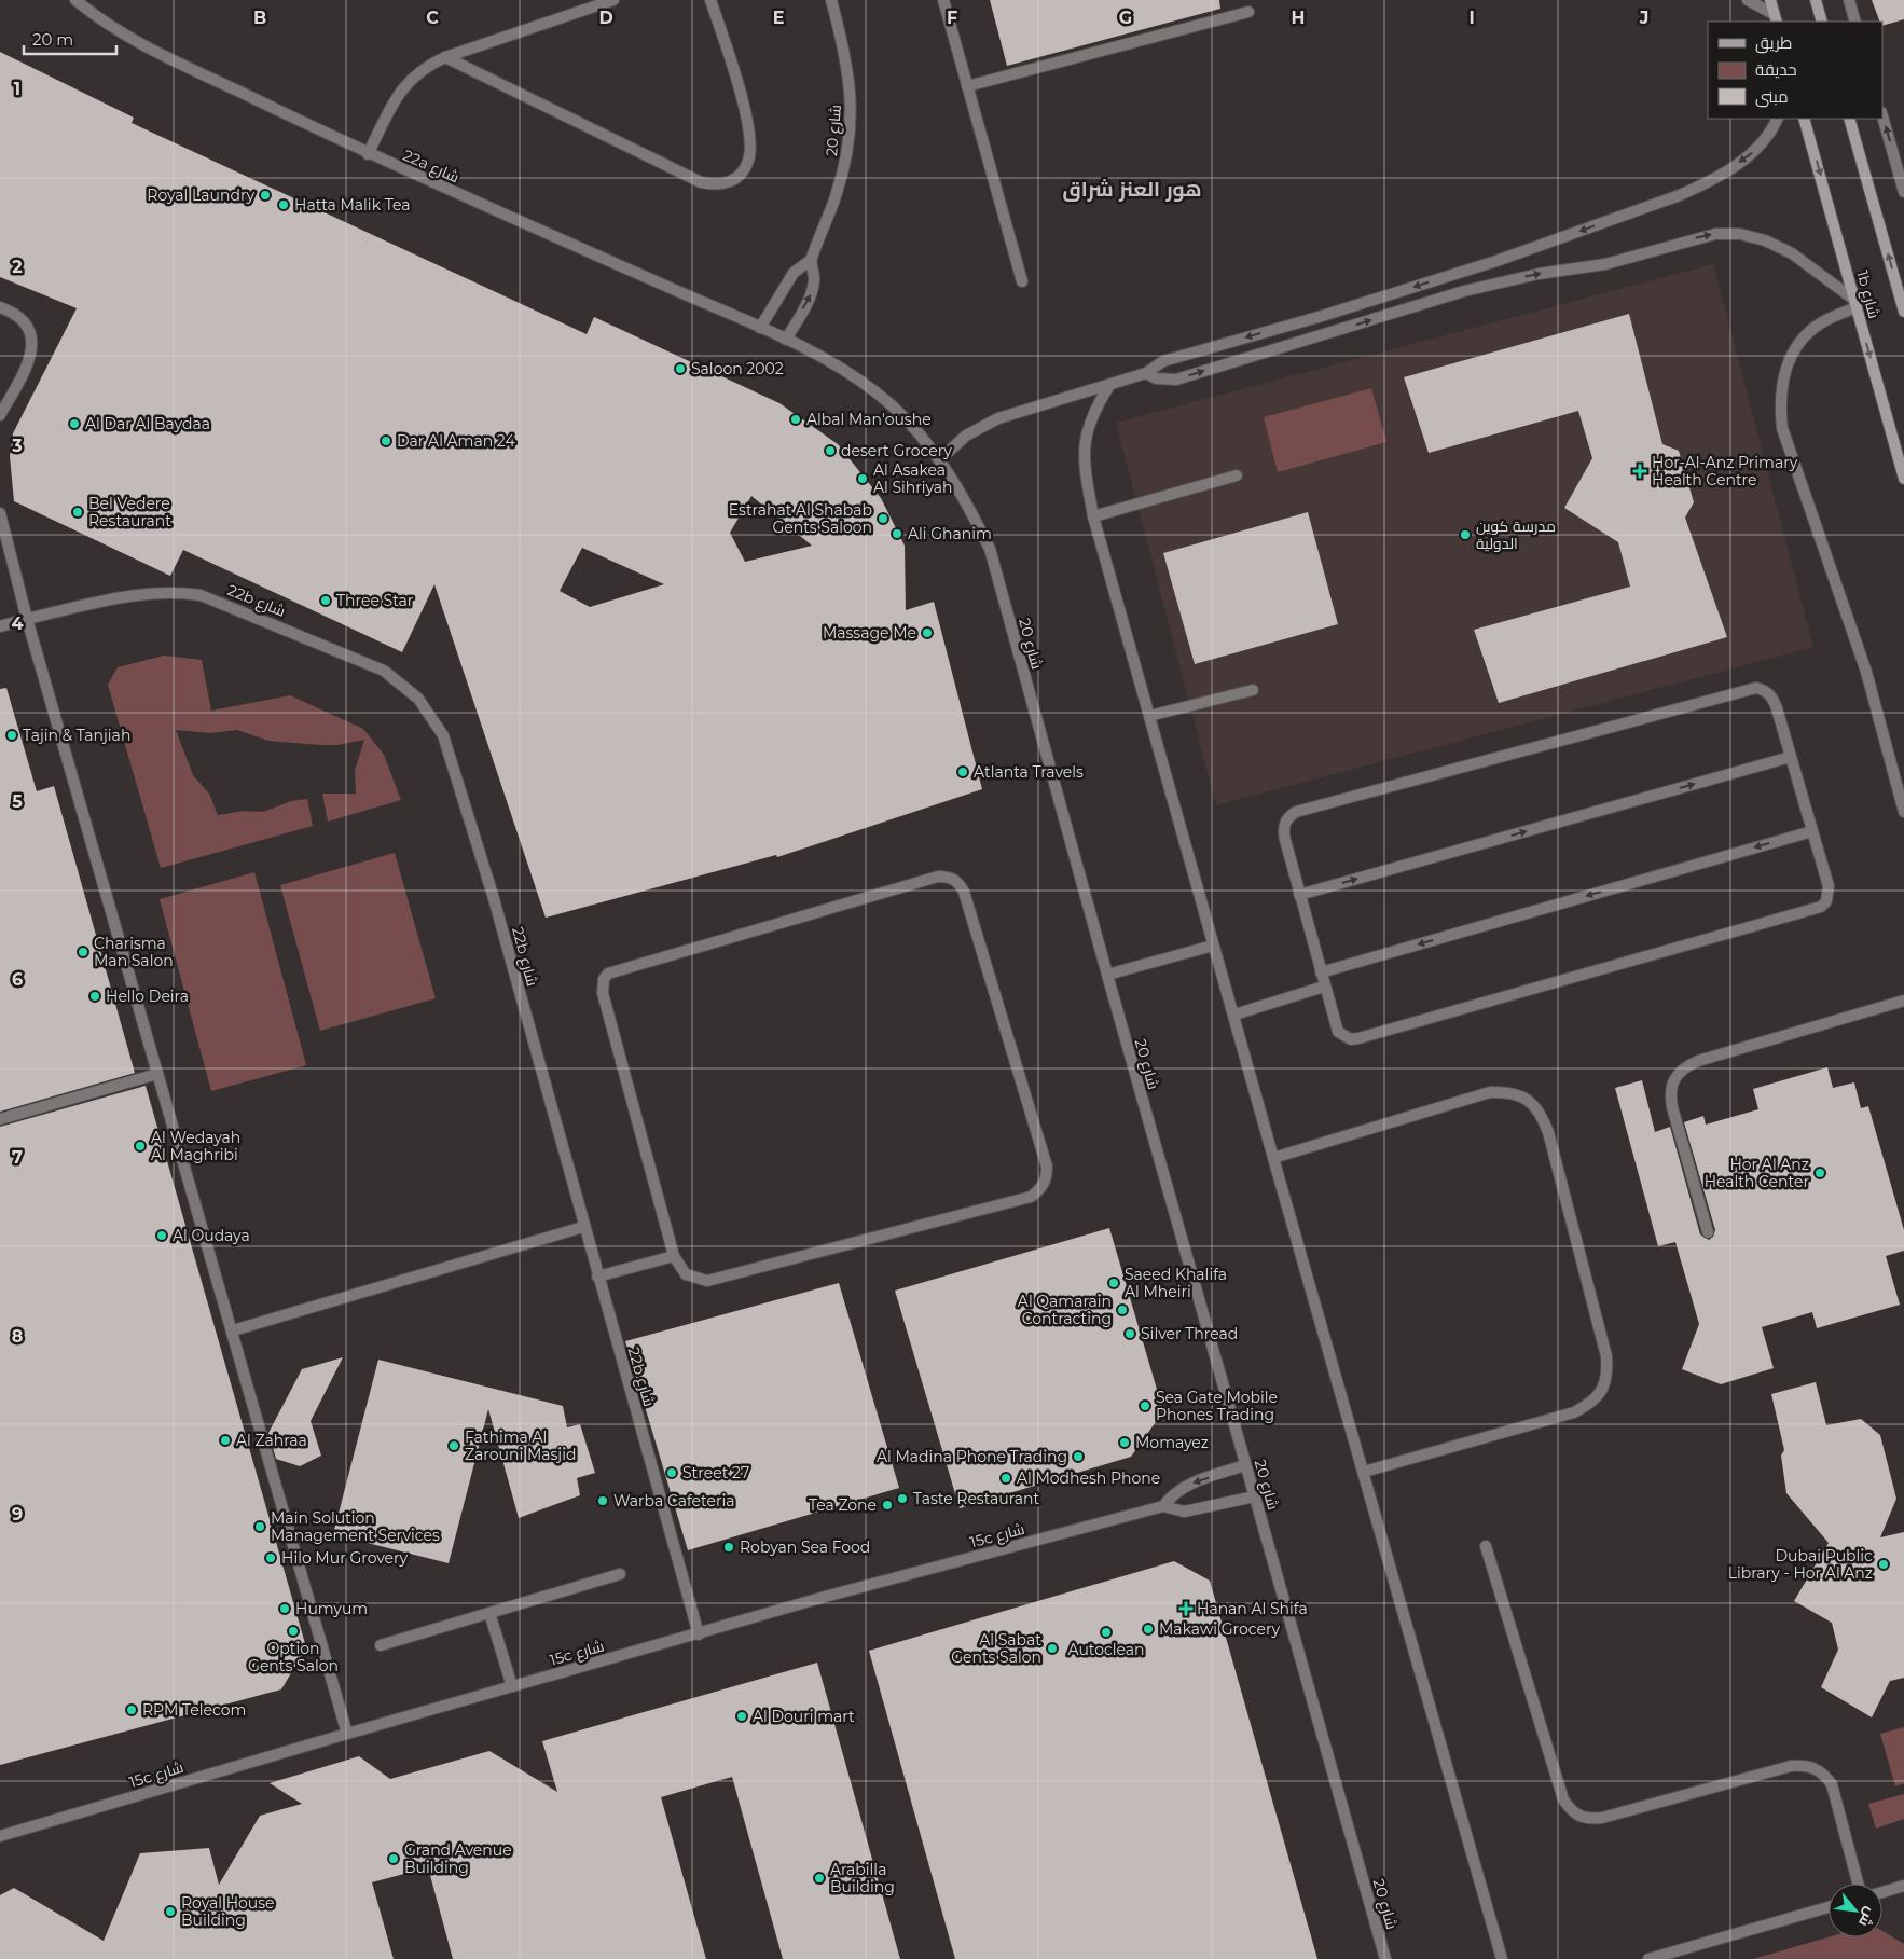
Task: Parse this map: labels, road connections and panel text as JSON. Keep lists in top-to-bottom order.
{
  "streets": {
    "street": [
      "شارع 20",
      "22a شارع",
      "1b شارع",
      "22b شارع",
      "15c شارع"
    ]
  },
  "crossings": [
    ["شارع 20", "22a شارع"],
    ["شارع 20", "15c شارع"],
    ["22b شارع", "15c شارع"]
  ],
  "districts": ["هور العنز شراق"],
  "places": {
    "other": [
      "Royal Laundry",
      "Hatta Malik Tea",
      "Saloon 2002",
      "Albal Man'oushe",
      "Al Dar Al Baydaa",
      "Dar Al Aman 24",
      "desert Grocery",
      "Al Asakea Al Sihriyah",
      "Bel Vedere Restaurant",
      "Estrahat Al Shabab Gents Saloon",
      "Ali Ghanim",
      "مدرسة كوين الدولية",
      "Three Star",
      "Massage Me",
      "Tajin & Tanjiah",
      "Atlanta Travels",
      "Charisma Man Salon",
      "Hello Deira",
      "Al Wedayah Al Maghribi",
      "Hor Al Anz Health Center",
      "Al Oudaya",
      "Saeed Khalifa Al Mheiri",
      "Al Qamarain Contracting",
      "Silver Thread",
      "Sea Gate Mobile Phones Trading",
      "Al Zahraa",
      "Momayez",
      "Fathima Al Zarouni Masjid",
      "Al Madina Phone Trading",
      "Street 27",
      "Al Modhesh Phone",
      "Taste Restaurant",
      "Warba Cafeteria",
      "Tea Zone",
      "Main Solution Management Services",
      "Robyan Sea Food",
      "Hilo Mur Grovery",
      "Dubai Public Library - Hor Al Anz",
      "Humyum",
      "Makawi Grocery",
      "Option Gents Salon",
      "Autoclean",
      "Al Sabat Gents Salon",
      "RPM Telecom",
      "Al Douri mart",
      "Grand Avenue Building",
      "Arabilla Building",
      "Royal House Building"
    ],
    "health": ["Hor-Al-Anz Primary Health Centre", "Hanan Al Shifa"]
  },
  "legend": ["طريق", "حديقة", "مبنى"],
  "scale_bar": "20 m",
  "north": "bottom right",
  "grid": {
    "columns": [
      "B",
      "C",
      "D",
      "E",
      "F",
      "G",
      "H",
      "I",
      "J"
    ],
    "rows": [
      "1",
      "2",
      "3",
      "4",
      "5",
      "6",
      "7",
      "8",
      "9"
    ]
  }
}
